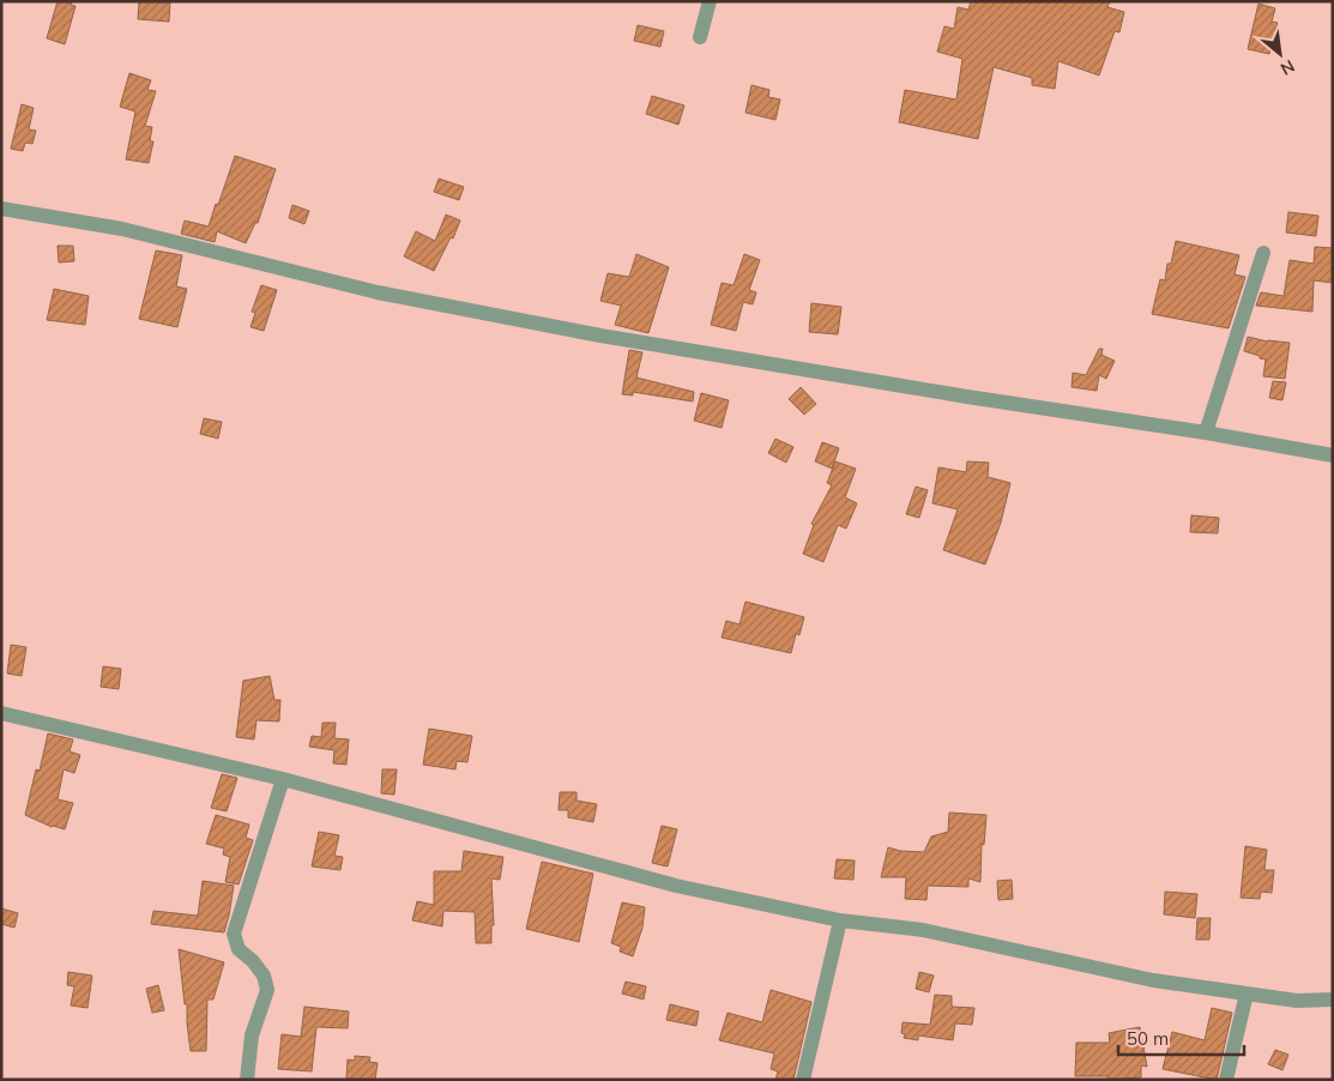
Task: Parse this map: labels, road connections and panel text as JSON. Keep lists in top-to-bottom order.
{
  "scale_bar": "50 m",
  "north": "bottom right"
}
